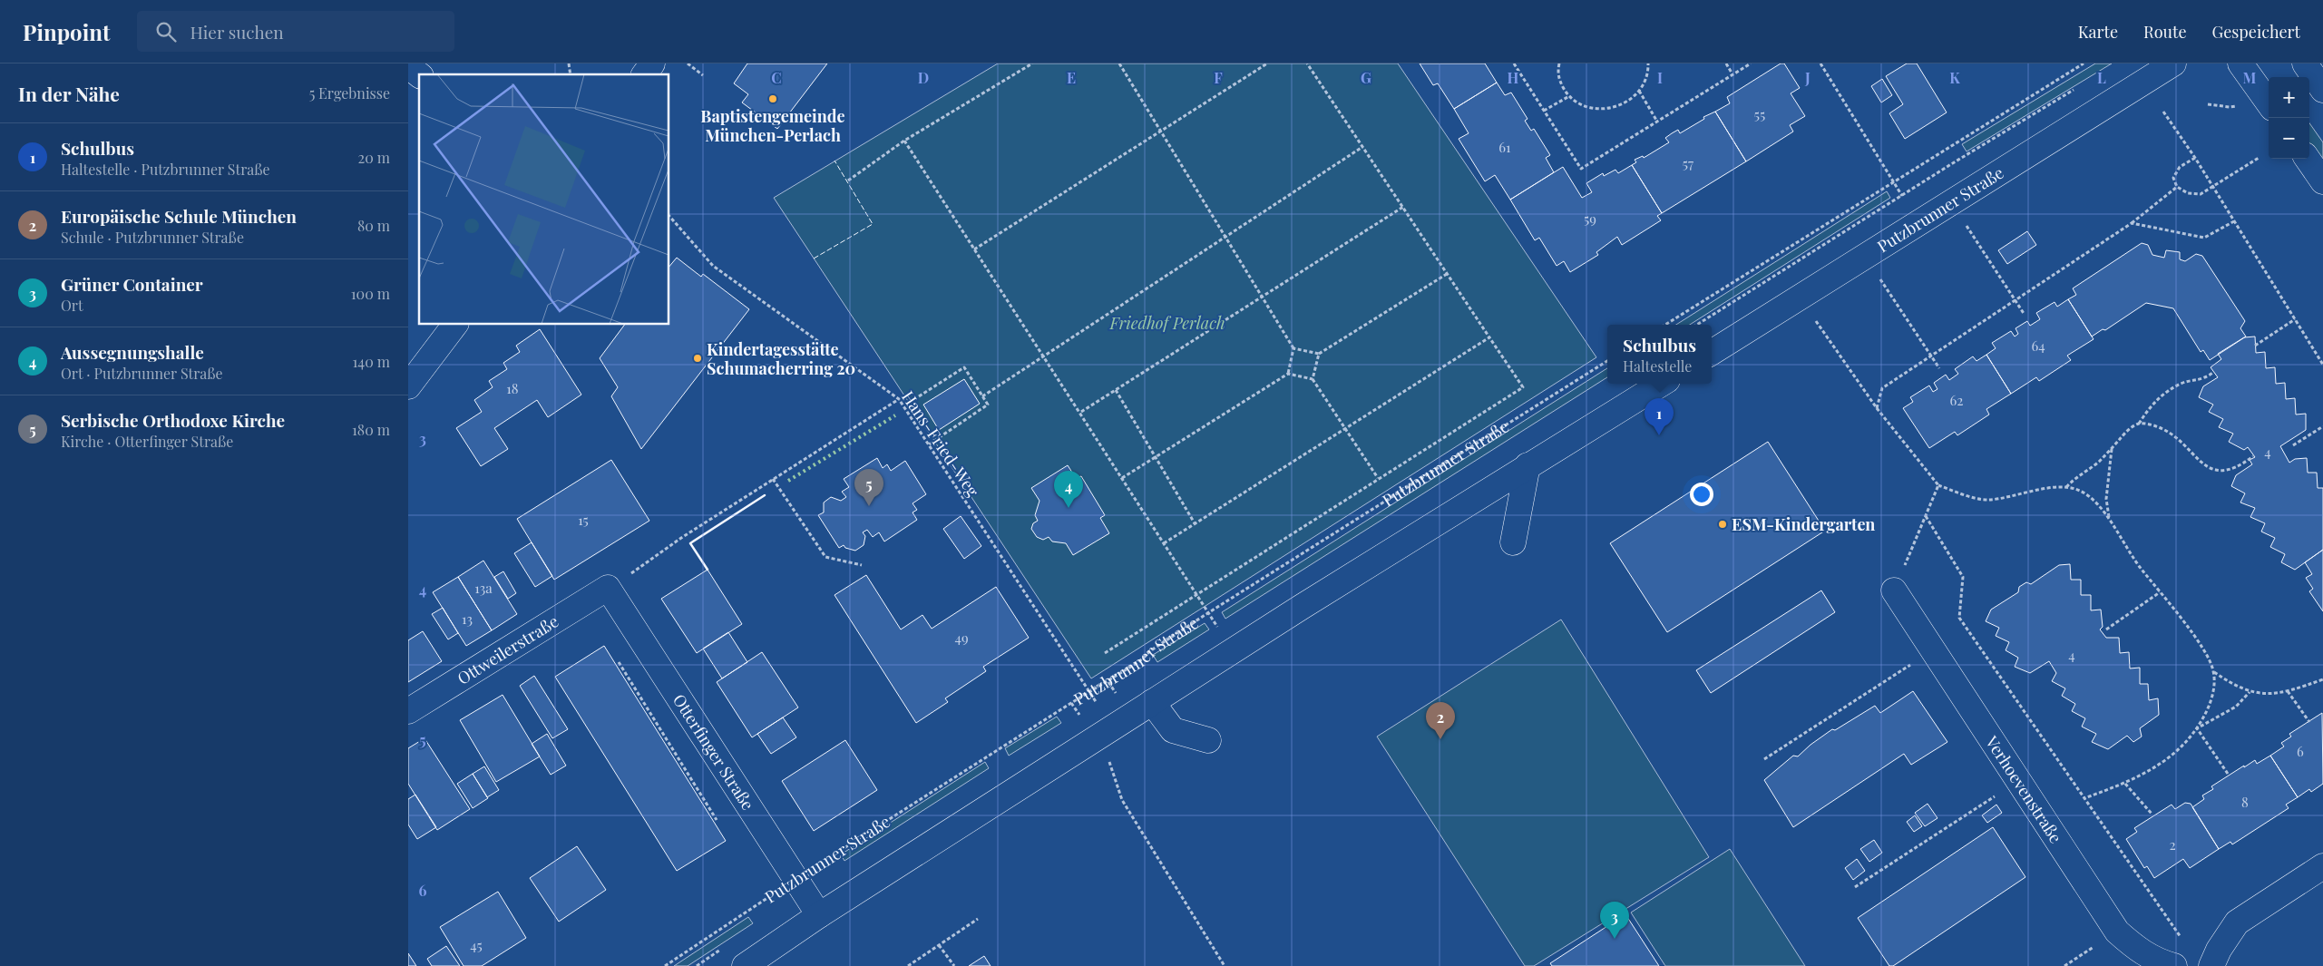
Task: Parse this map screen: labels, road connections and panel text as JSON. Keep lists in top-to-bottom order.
{
  "streets": {
    "main road": [
      "Putzbrunner Straße",
      "Ottweilerstraße",
      "Otterfinger Straße",
      "Verhoevenstraße"
    ],
    "path": ["Hans-Fried-Weg"]
  },
  "crossings": [
    ["Putzbrunner Straße", "Hans-Fried-Weg"],
    ["Putzbrunner Straße", "Otterfinger Straße"],
    ["Ottweilerstraße", "Otterfinger Straße"]
  ],
  "parks": ["Friedhof Perlach"],
  "places": ["Baptistengemeinde München-Perlach", "Kindertagesstätte Schumacherring 20", "ESM-Kindergarten"],
  "house_numbers": [
    "55",
    "61",
    "57",
    "59",
    "64",
    "18",
    "62",
    "4",
    "15",
    "13a",
    "13",
    "49",
    "4",
    "6",
    "8",
    "2",
    "45"
  ],
  "page": {
    "header": "Pinpoint",
    "search": "Hier suchen",
    "nav": ["Karte", "Route", "Gespeichert"],
    "heading": ["In der Nähe", "5 Ergebnisse"],
    "map_buttons": ["+", "−"],
    "list": [
      {
        "mark": "1",
        "name": "Schulbus",
        "note": "Haltestelle · Putzbrunner Straße",
        "value": "20 m"
      },
      {
        "mark": "2",
        "name": "Europäische Schule München",
        "note": "Schule · Putzbrunner Straße",
        "value": "80 m"
      },
      {
        "mark": "3",
        "name": "Grüner Container",
        "note": "Ort",
        "value": "100 m"
      },
      {
        "mark": "4",
        "name": "Aussegnungshalle",
        "note": "Ort · Putzbrunner Straße",
        "value": "140 m"
      },
      {
        "mark": "5",
        "name": "Serbische Orthodoxe Kirche",
        "note": "Kirche · Otterfinger Straße",
        "value": "180 m"
      }
    ],
    "popup": ["Schulbus", "Haltestelle"],
    "pins": [
      "1",
      "5",
      "4",
      "2",
      "3"
    ]
  },
  "grid": {
    "columns": [
      "C",
      "D",
      "E",
      "F",
      "G",
      "H",
      "I",
      "J",
      "K",
      "L",
      "M"
    ],
    "rows": [
      "3",
      "4",
      "5",
      "6"
    ]
  }
}
